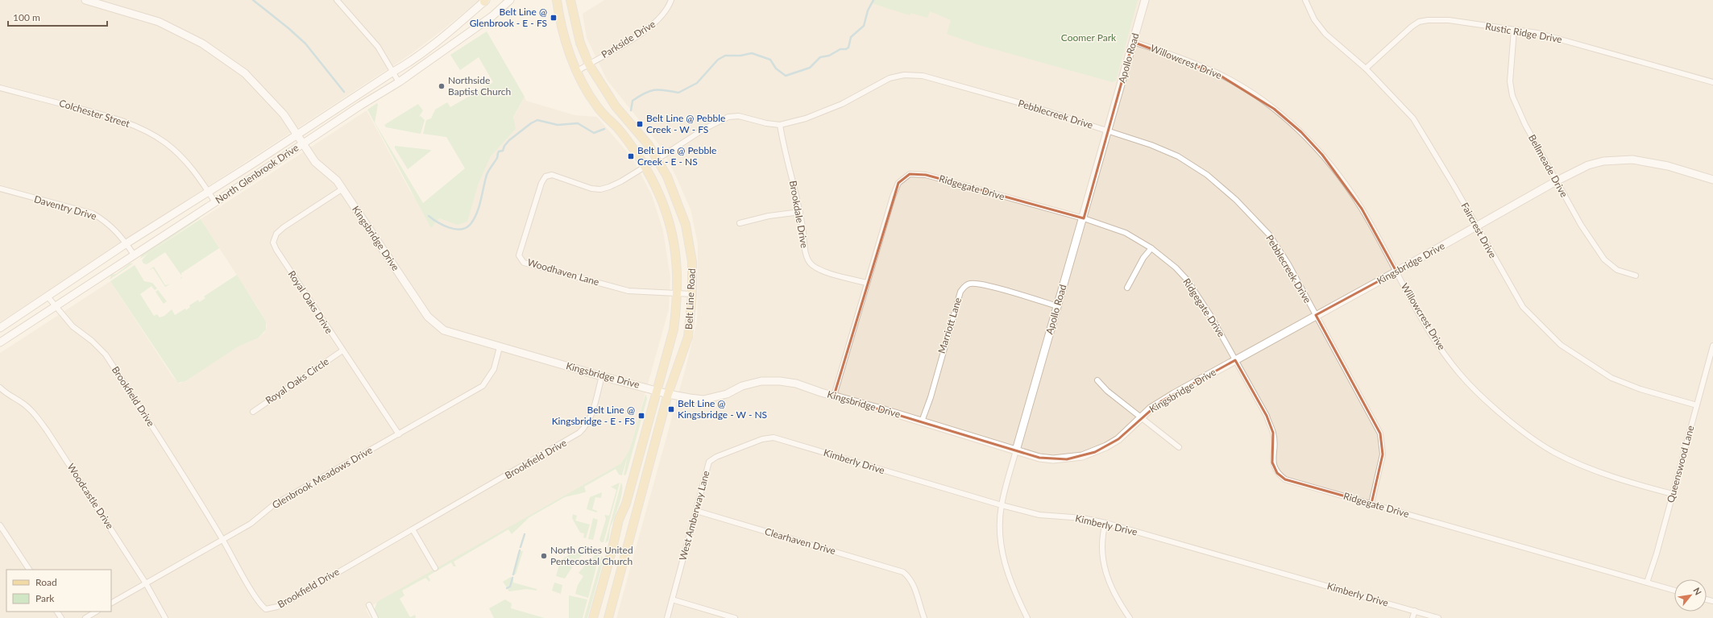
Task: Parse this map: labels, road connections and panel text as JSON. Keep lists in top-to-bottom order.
{
  "streets": {
    "main road": ["Belt Line Road"],
    "street": [
      "Rustic Ridge Drive",
      "Parkside Drive",
      "Apollo Road",
      "Willowcrest Drive",
      "Colchester Street",
      "Pebblecreek Drive",
      "Bellmeade Drive",
      "North Glenbrook Drive",
      "Ridgegate Drive",
      "Daventry Drive",
      "Brookdale Drive",
      "Faircrest Drive",
      "Kingsbridge Drive",
      "Woodhaven Lane",
      "Royal Oaks Drive",
      "Marriott Lane",
      "Royal Oaks Circle",
      "Brookfield Drive",
      "Kimberly Drive",
      "Queenswood Lane",
      "Glenbrook Meadows Drive",
      "Woodcastle Drive",
      "West Amberway Lane",
      "Clearhaven Drive"
    ]
  },
  "crossings": [
    ["Rustic Ridge Drive", "Bellmeade Drive"],
    ["Rustic Ridge Drive", "Faircrest Drive"],
    ["Parkside Drive", "Belt Line Road"],
    ["Apollo Road", "Willowcrest Drive"],
    ["Apollo Road", "Pebblecreek Drive"],
    ["Apollo Road", "Ridgegate Drive"],
    ["Apollo Road", "Kingsbridge Drive"],
    ["Apollo Road", "Marriott Lane"],
    ["Apollo Road", "Kimberly Drive"],
    ["Willowcrest Drive", "Kingsbridge Drive"],
    ["Willowcrest Drive", "Queenswood Lane"],
    ["Colchester Street", "North Glenbrook Drive"],
    ["Pebblecreek Drive", "Ridgegate Drive"],
    ["Pebblecreek Drive", "Brookdale Drive"],
    ["Pebblecreek Drive", "Kingsbridge Drive"],
    ["Pebblecreek Drive", "Woodhaven Lane"],
    ["Pebblecreek Drive", "Belt Line Road"],
    ["Bellmeade Drive", "Kingsbridge Drive"],
    ["North Glenbrook Drive", "Daventry Drive"],
    ["North Glenbrook Drive", "Kingsbridge Drive"],
    ["North Glenbrook Drive", "Brookfield Drive"],
    ["Ridgegate Drive", "Brookdale Drive"],
    ["Ridgegate Drive", "Kingsbridge Drive"],
    ["Ridgegate Drive", "Queenswood Lane"],
    ["Faircrest Drive", "Kingsbridge Drive"],
    ["Faircrest Drive", "Queenswood Lane"],
    ["Kingsbridge Drive", "Belt Line Road"],
    ["Kingsbridge Drive", "Royal Oaks Drive"],
    ["Kingsbridge Drive", "Marriott Lane"],
    ["Kingsbridge Drive", "Brookfield Drive"],
    ["Kingsbridge Drive", "Glenbrook Meadows Drive"],
    ["Woodhaven Lane", "Belt Line Road"],
    ["Royal Oaks Drive", "Royal Oaks Circle"],
    ["Royal Oaks Drive", "Glenbrook Meadows Drive"],
    ["Brookfield Drive", "Glenbrook Meadows Drive"],
    ["Kimberly Drive", "West Amberway Lane"],
    ["Glenbrook Meadows Drive", "Woodcastle Drive"],
    ["West Amberway Lane", "Clearhaven Drive"]
  ],
  "parks": ["Coomer Park"],
  "places": {
    "transit": [
      "Belt Line @ Glenbrook - E - FS",
      "Belt Line @ Pebble Creek - W - FS",
      "Belt Line @ Pebble Creek - E - NS",
      "Belt Line @ Kingsbridge - W - NS",
      "Belt Line @ Kingsbridge - E - FS"
    ],
    "other": ["Northside Baptist Church", "North Cities United Pentecostal Church"]
  },
  "legend": ["Road", "Park"],
  "scale_bar": "100 m",
  "north": "top right"
}
